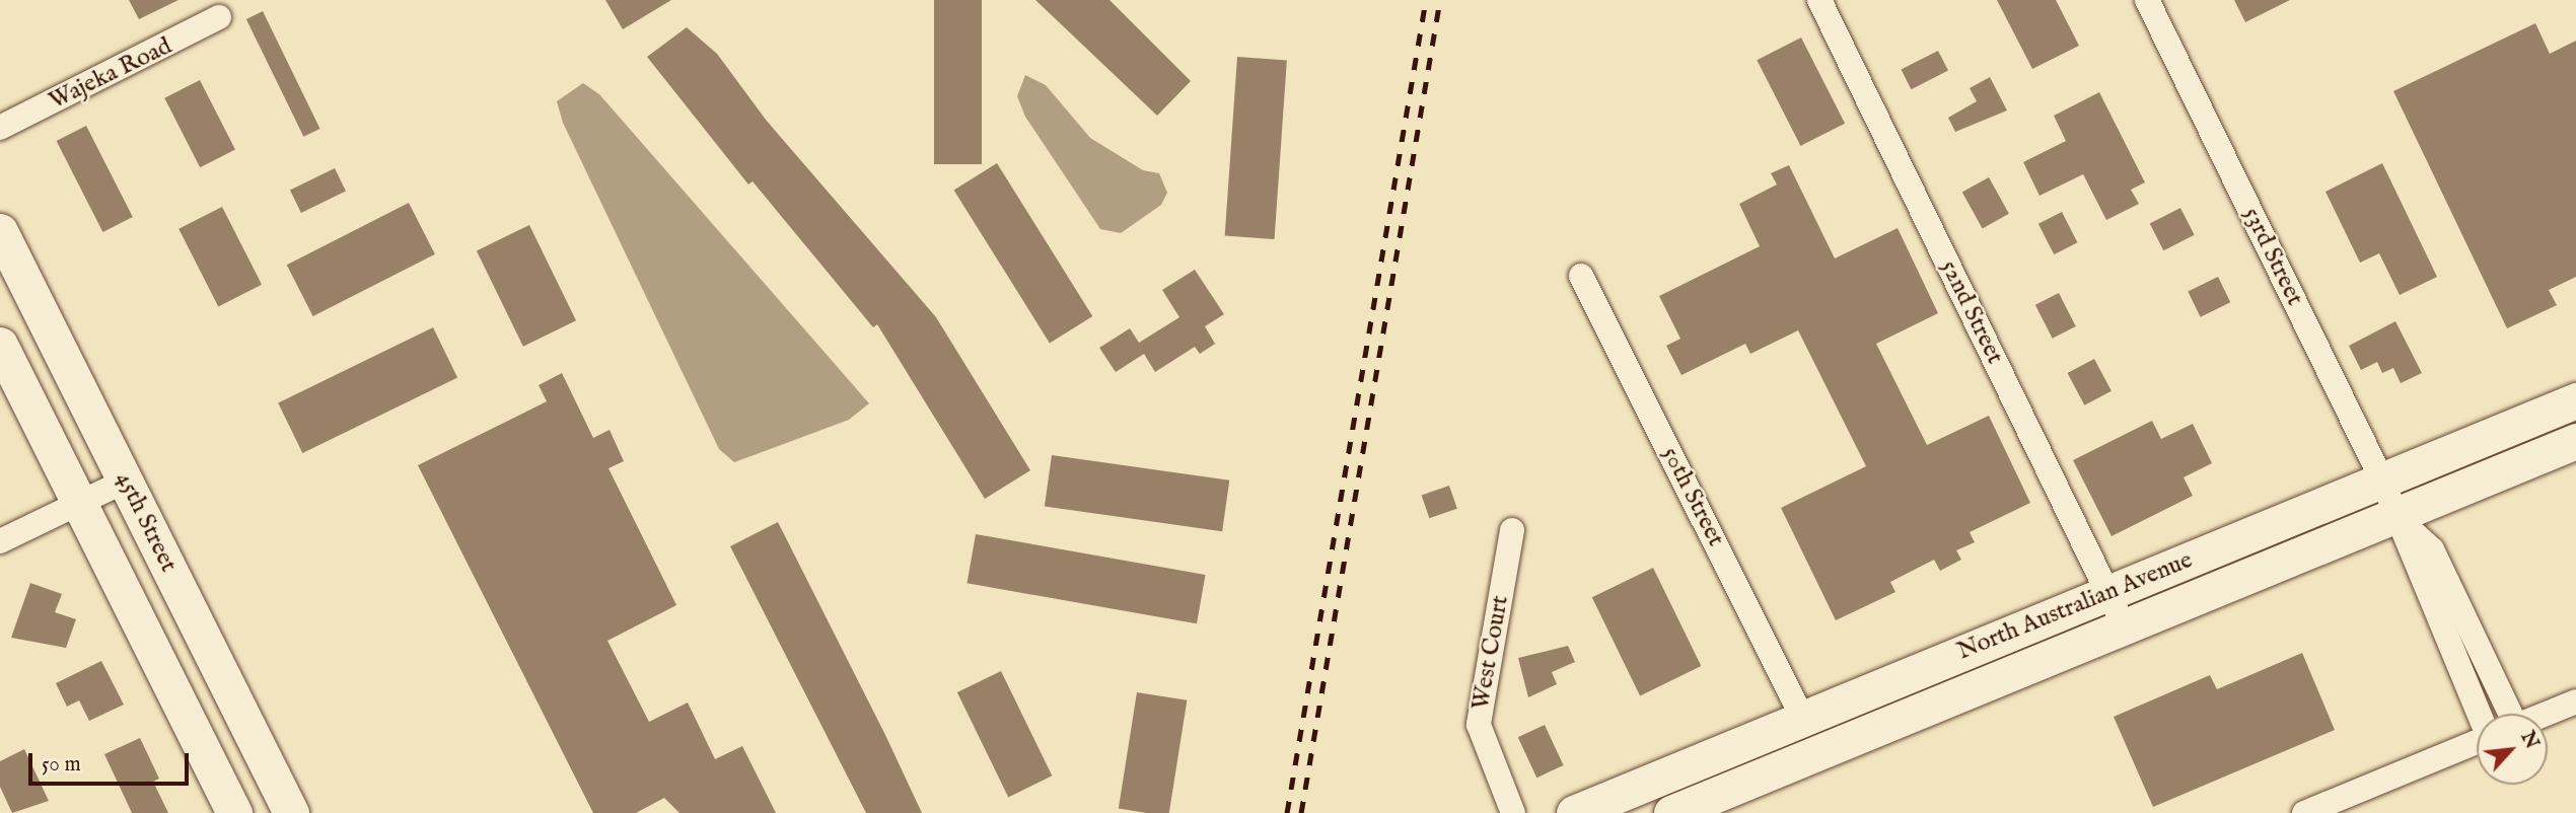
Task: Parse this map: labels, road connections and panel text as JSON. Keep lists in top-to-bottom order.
{
  "streets": {
    "main road": ["45th Street", "North Australian Avenue"],
    "street": [
      "Wajeka Road",
      "53rd Street",
      "52nd Street",
      "50th Street",
      "West Court"
    ]
  },
  "crossings": [
    ["53rd Street", "North Australian Avenue"],
    ["52nd Street", "North Australian Avenue"],
    ["50th Street", "North Australian Avenue"]
  ],
  "scale_bar": "50 m",
  "north": "top right"
}
